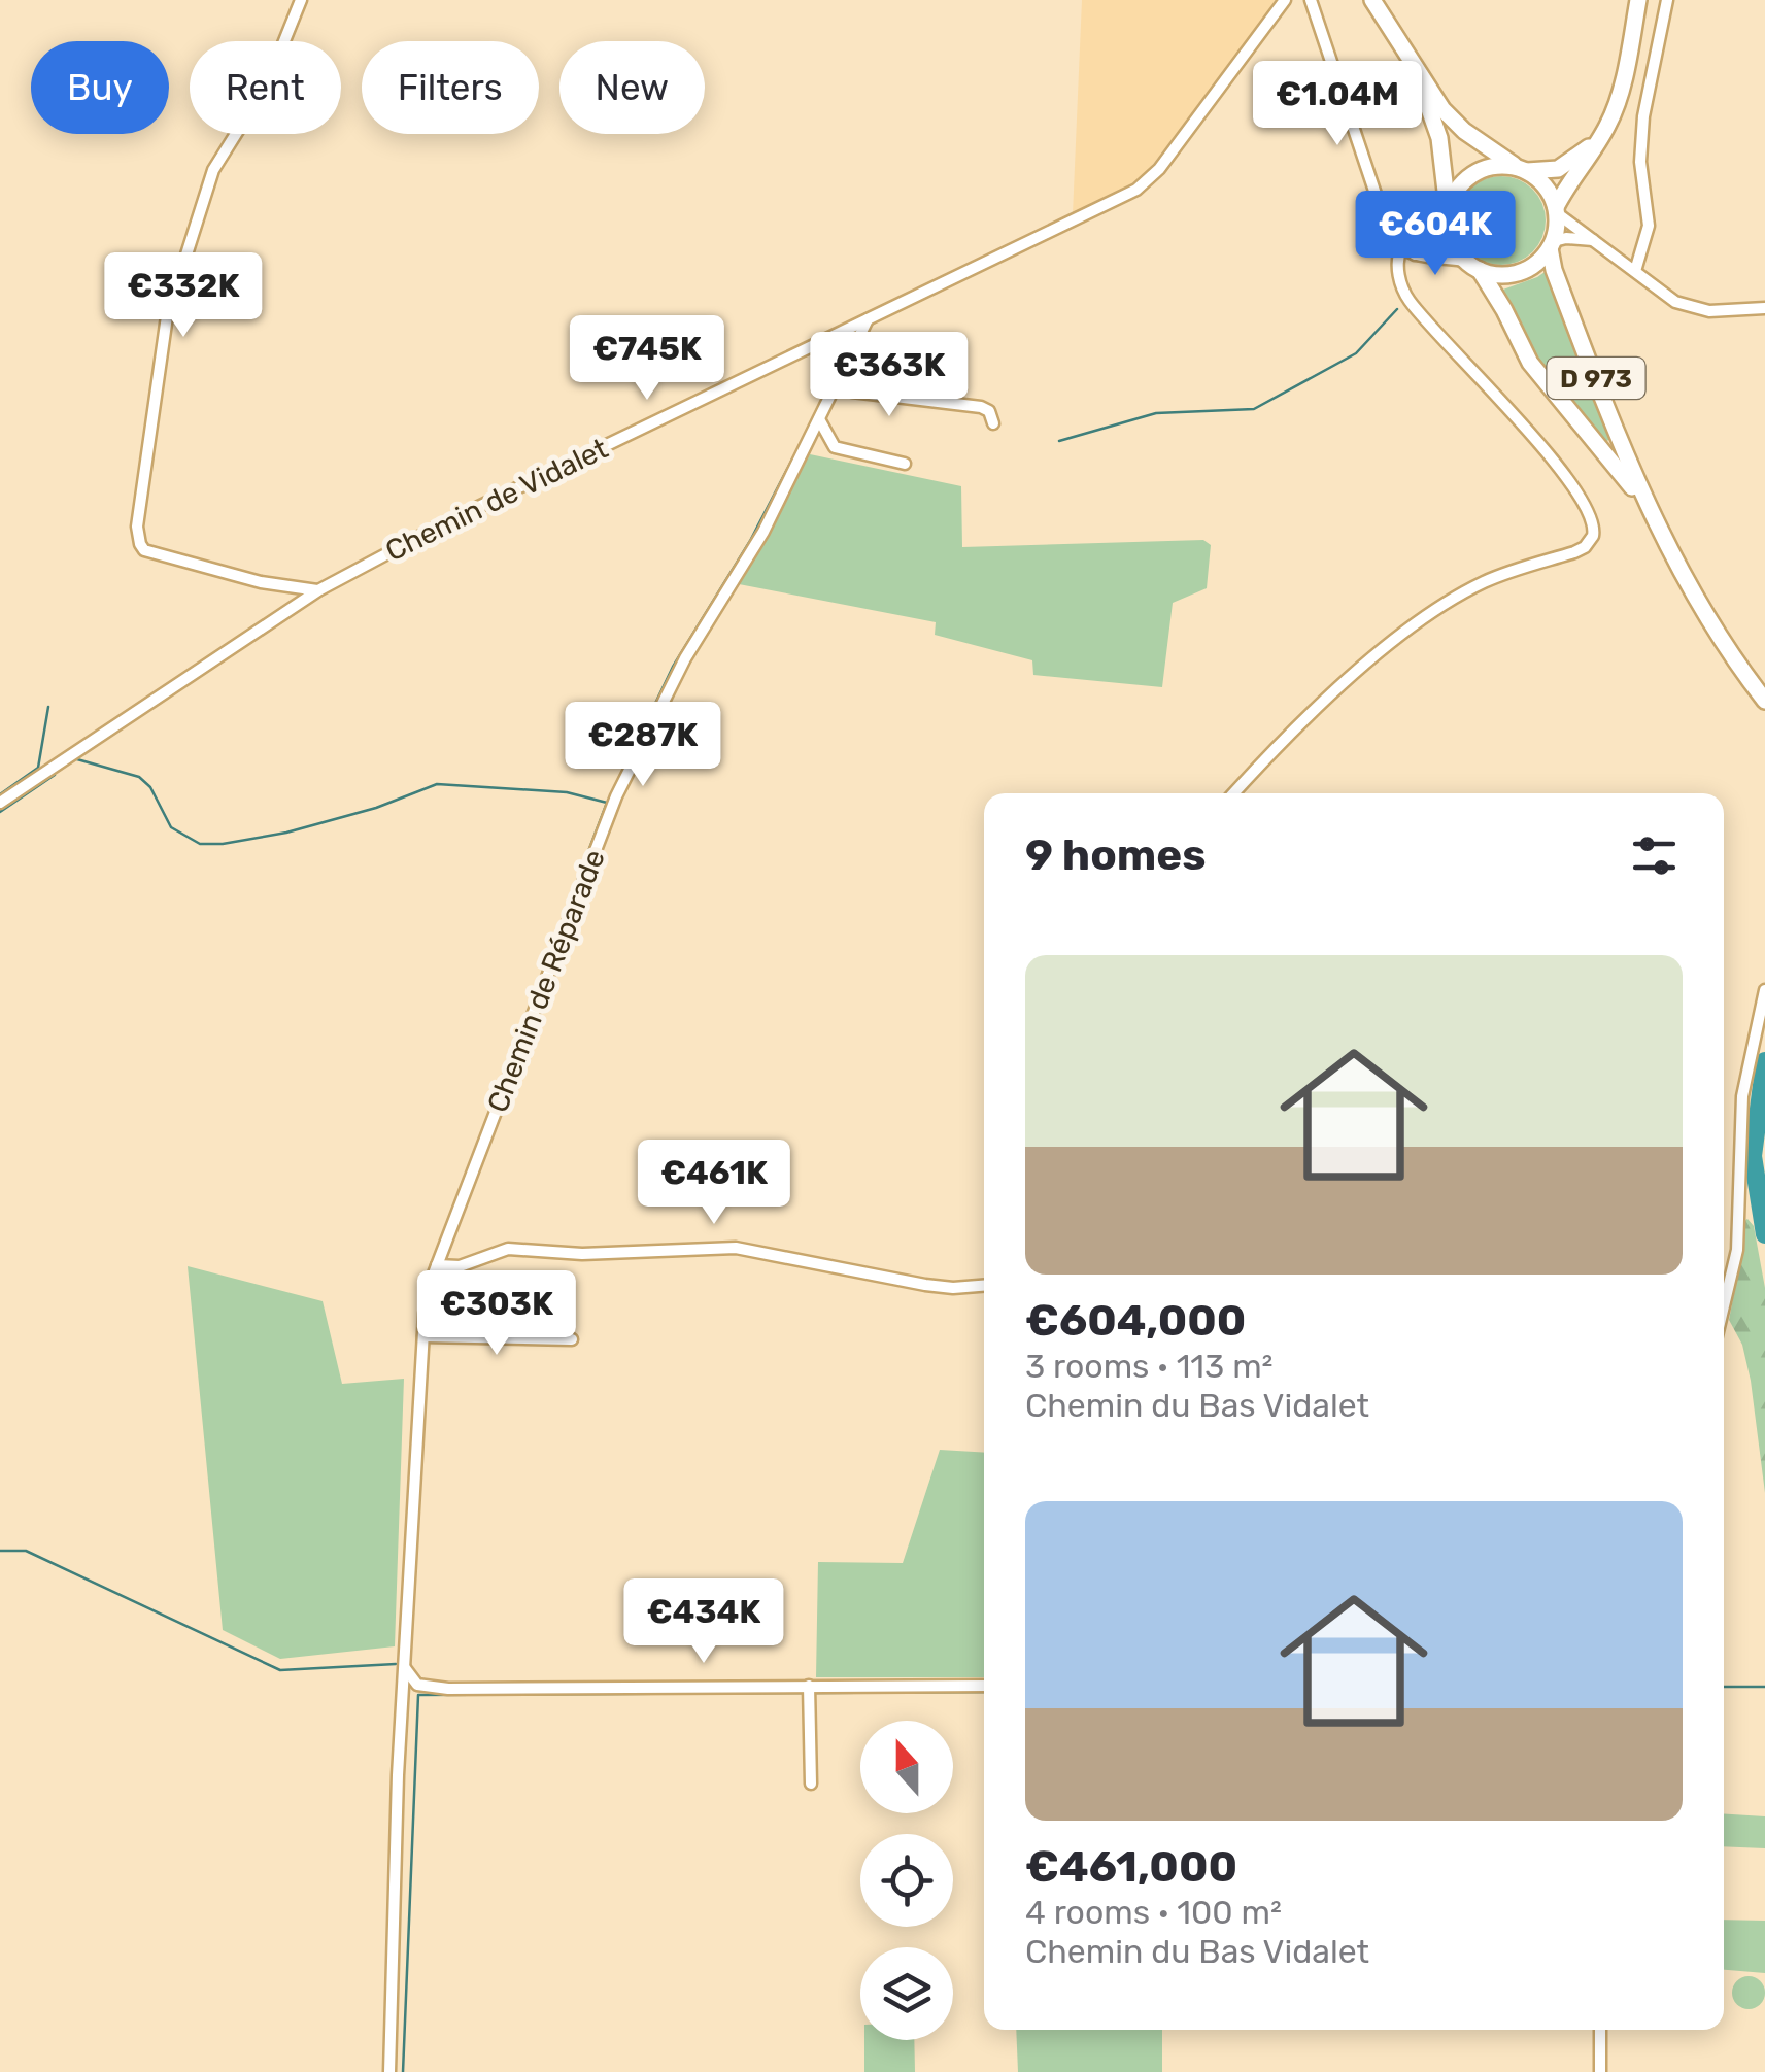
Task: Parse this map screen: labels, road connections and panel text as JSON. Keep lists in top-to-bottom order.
{
  "streets": {
    "main road": ["D 973"],
    "street": ["Chemin de Vidalet", "Chemin de Réparade"]
  },
  "crossings": [
    ["Chemin de Vidalet", "Chemin de Réparade"]
  ],
  "north": "top",
  "page": {
    "chip": [
      "Buy",
      "Rent",
      "Filters",
      "New"
    ],
    "price": [
      "€1.04M",
      "€604K",
      "€332K",
      "€745K",
      "€363K",
      "€287K",
      "€461K",
      "€303K",
      "€434K"
    ],
    "heading": "9 homes",
    "list": [
      {
        "name": "€604,000",
        "note": "3 rooms · 113 m² · Chemin du Bas Vidalet"
      },
      {
        "name": "€461,000",
        "note": "4 rooms · 100 m² · Chemin du Bas Vidalet"
      }
    ]
  }
}
